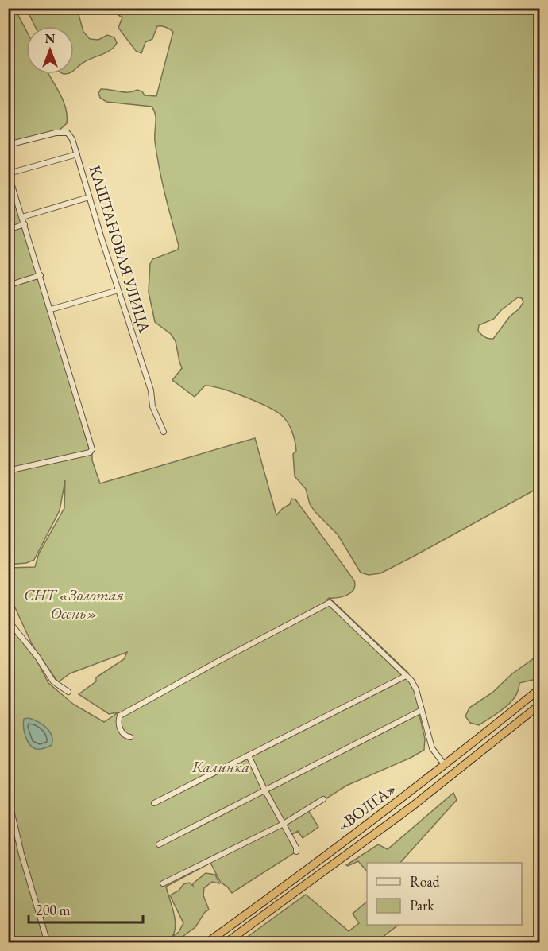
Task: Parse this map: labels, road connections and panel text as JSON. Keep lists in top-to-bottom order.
{
  "streets": {
    "highway": ["«ВОЛГА»"],
    "street": ["КАШТАНОВАЯ УЛИЦА"]
  },
  "parks": ["СНТ «Золотая Осень»", "Калинка"],
  "legend": ["Road", "Park"],
  "scale_bar": "200 m",
  "north": "top"
}
